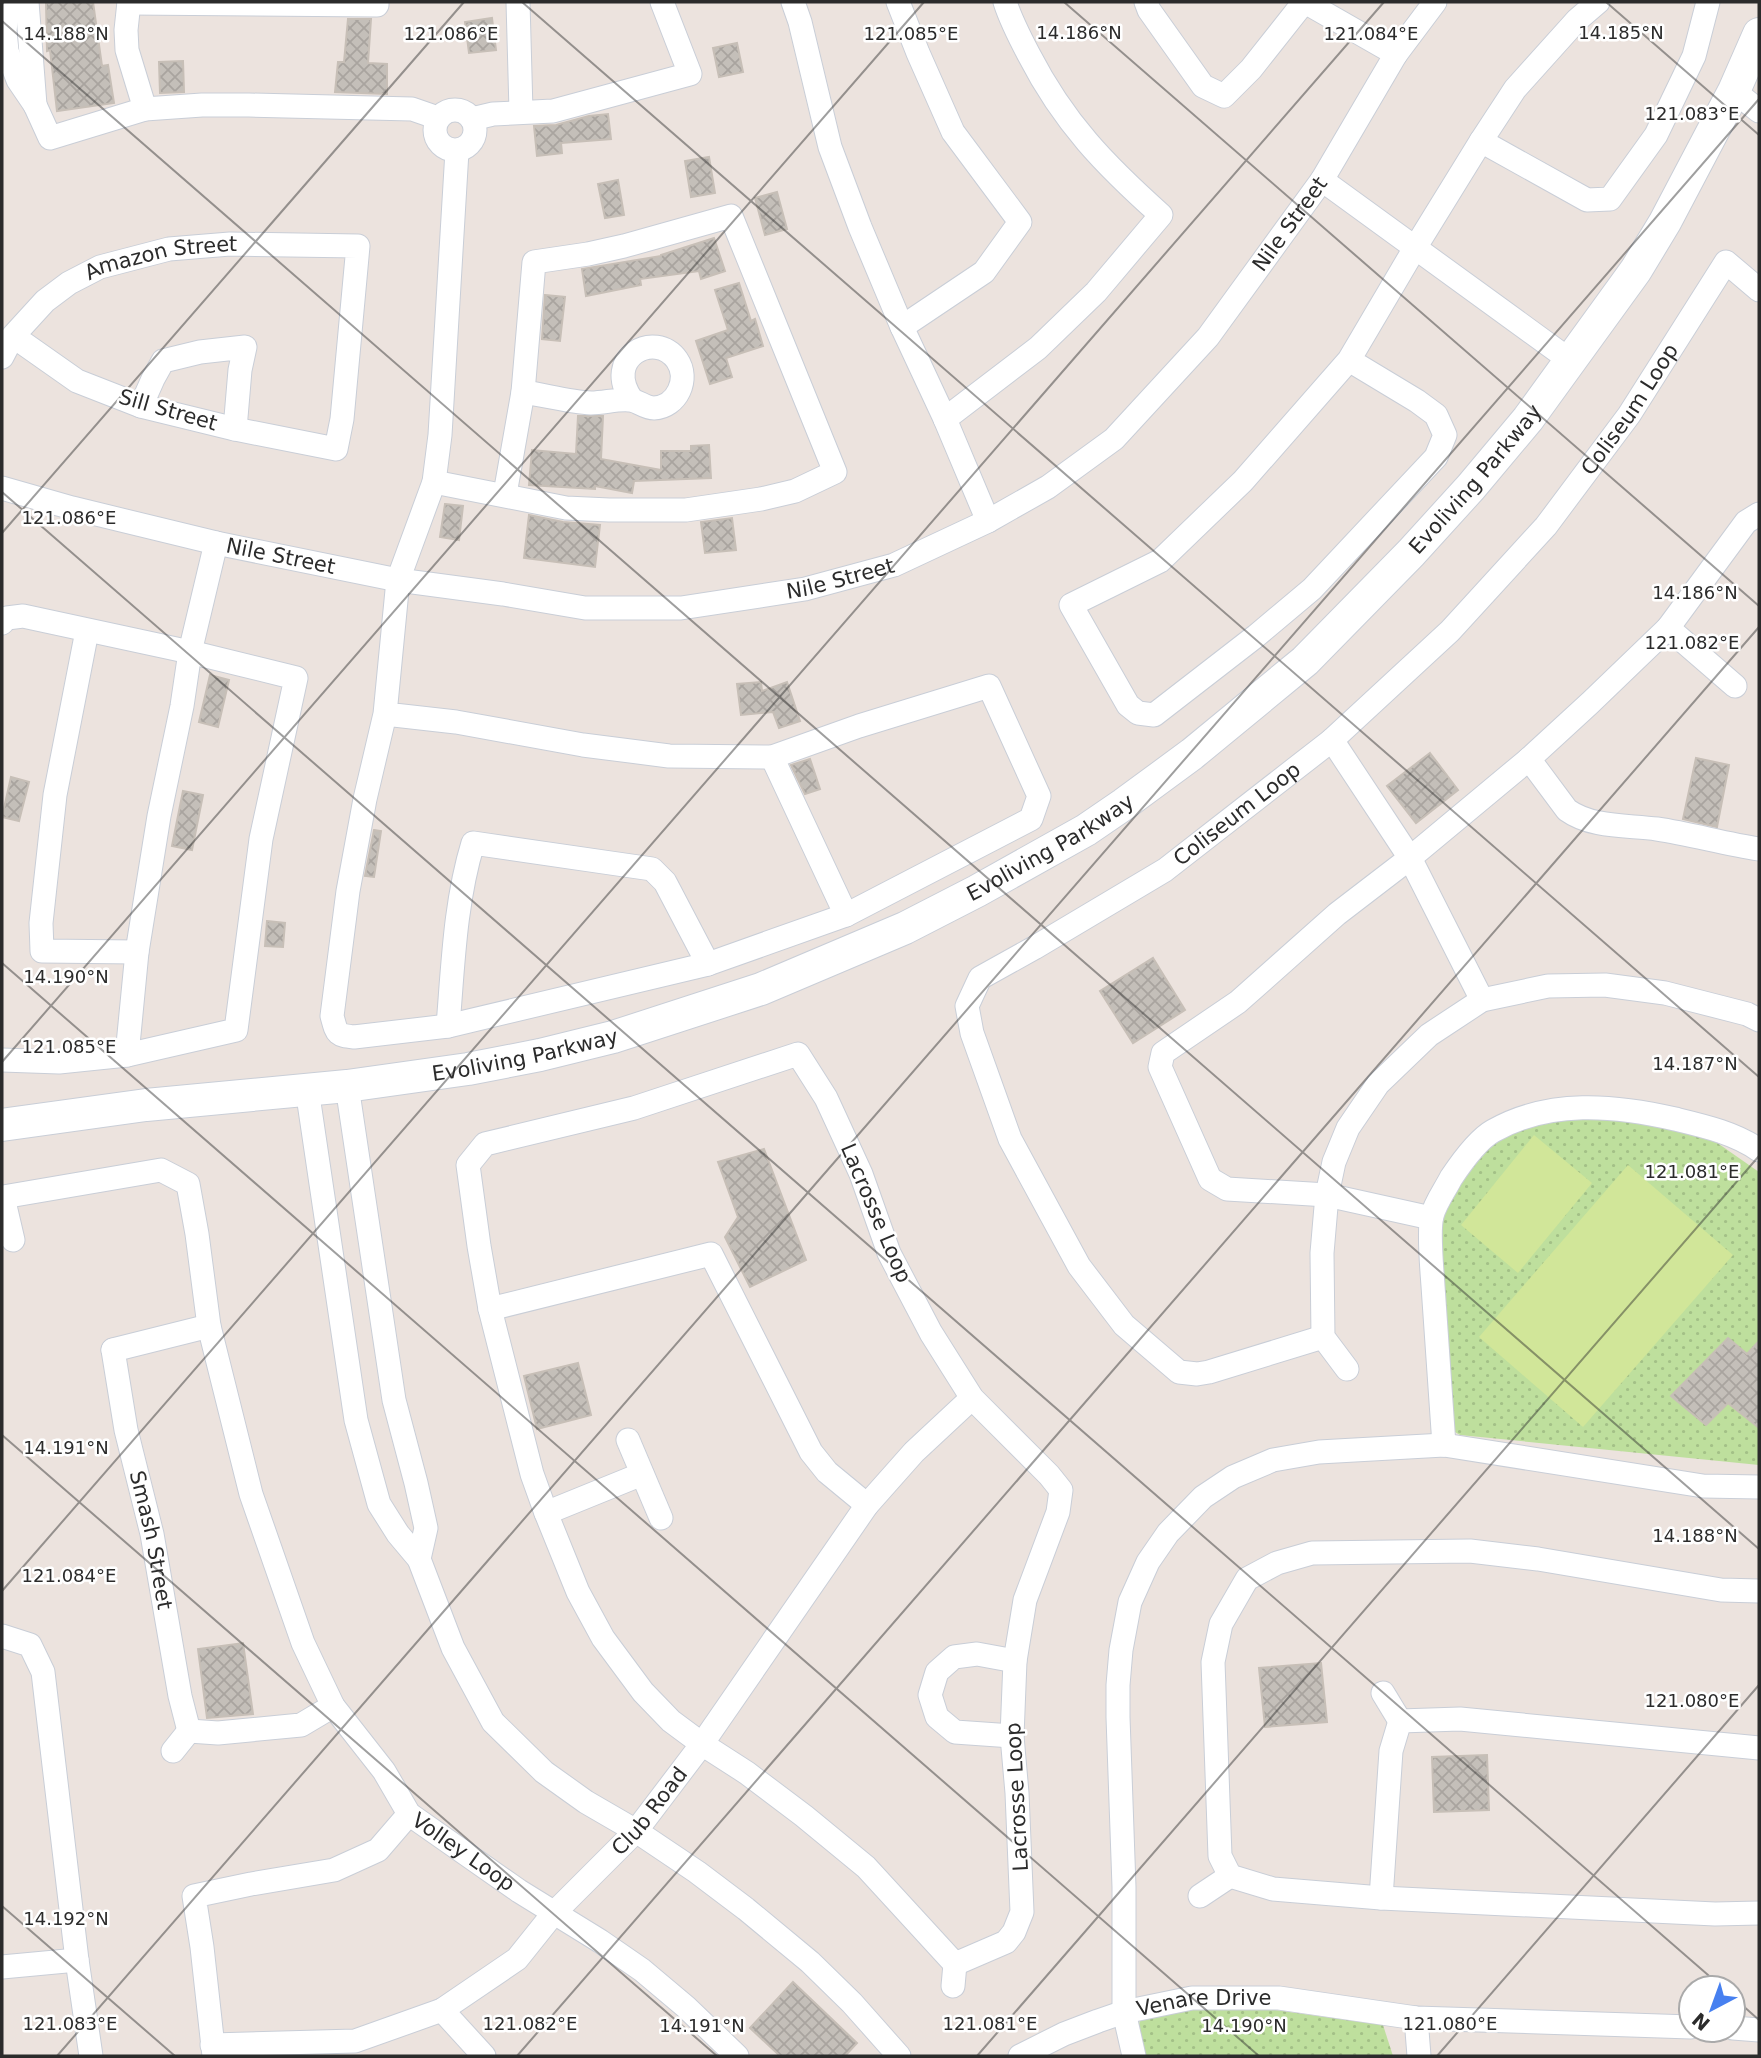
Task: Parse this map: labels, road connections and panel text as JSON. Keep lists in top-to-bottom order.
{
  "streets": {
    "street": [
      "Nile Street",
      "Amazon Street",
      "Coliseum Loop",
      "Sill Street",
      "Evoliving Parkway",
      "Lacrosse Loop",
      "Smash Street",
      "Club Road",
      "Volley Loop",
      "Venare Drive"
    ]
  },
  "crossings": [
    ["Amazon Street", "Sill Street"],
    ["Lacrosse Loop", "Club Road"],
    ["Club Road", "Volley Loop"]
  ],
  "north": "bottom left",
  "coordinates": [
    "14.186°N",
    "14.185°N",
    "14.188°N",
    "121.086°E",
    "121.085°E",
    "121.084°E",
    "121.083°E",
    "121.082°E",
    "14.190°N",
    "14.187°N",
    "121.081°E",
    "14.191°N",
    "121.080°E",
    "14.192°N"
  ]
}
